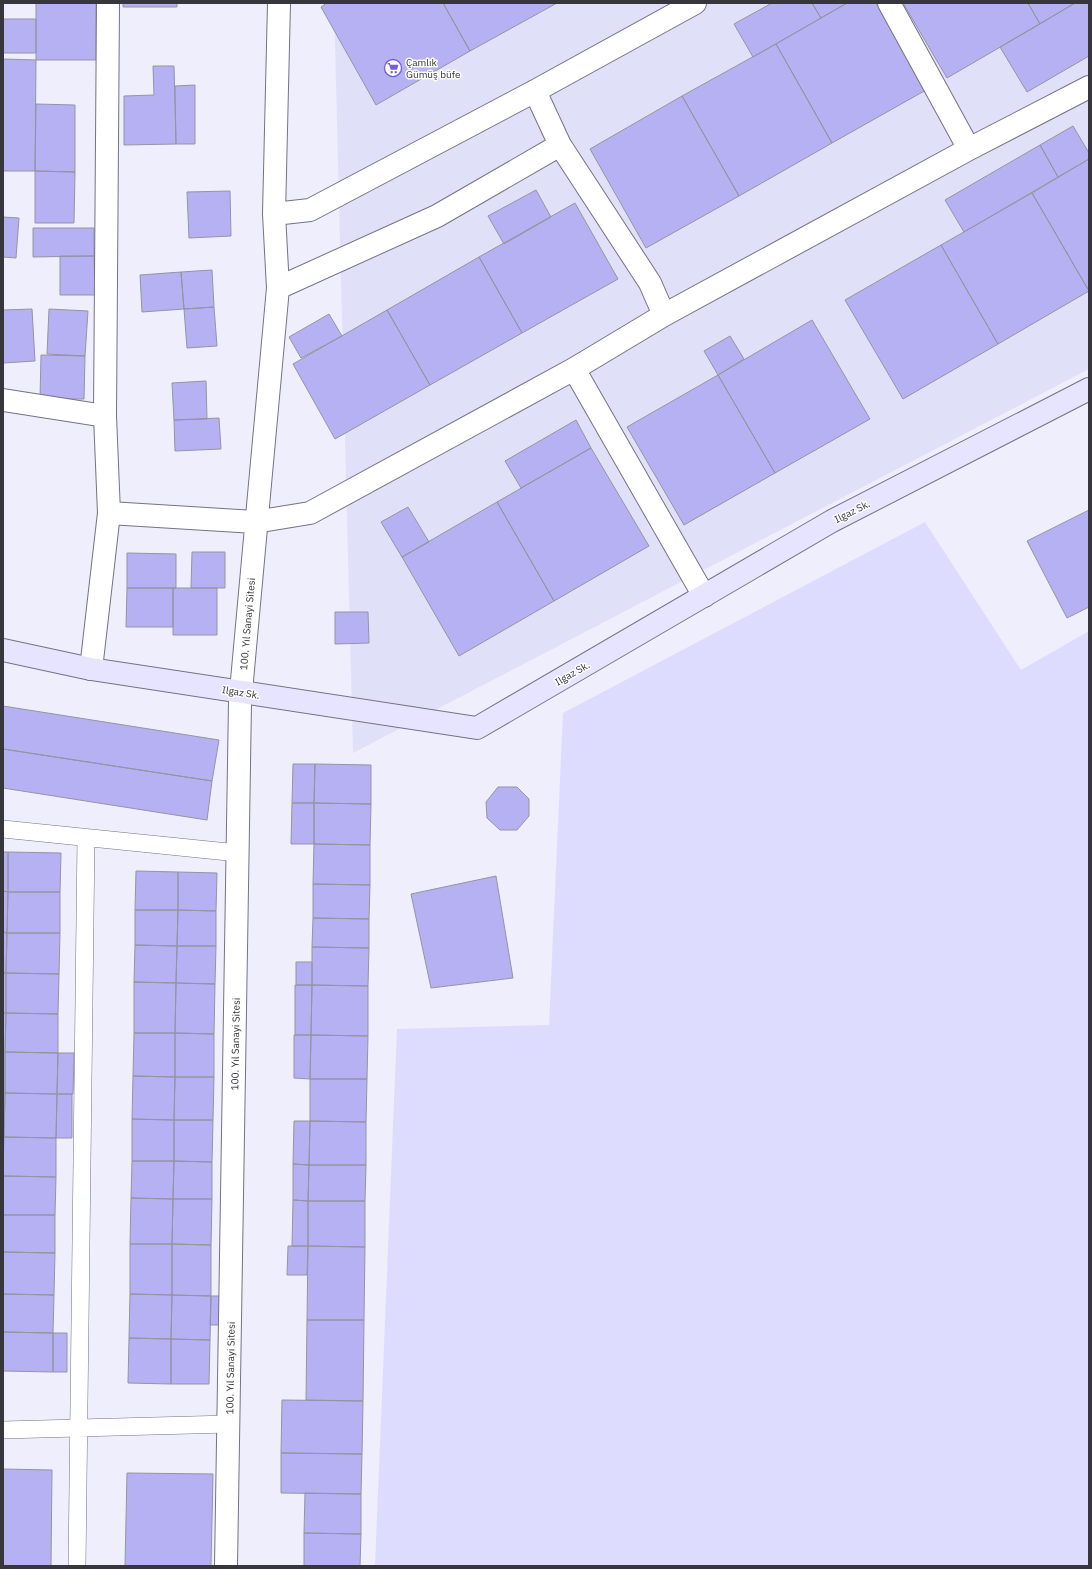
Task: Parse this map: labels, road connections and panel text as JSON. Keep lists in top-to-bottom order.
{
  "streets": {
    "street": ["Ilgaz Sk.", "100. Yıl Sanayi Sitesi"]
  },
  "crossings": [
    ["Ilgaz Sk.", "100. Yıl Sanayi Sitesi"]
  ],
  "places": {
    "supermarket": ["Çamlık Gümüş büfe"]
  }
}
